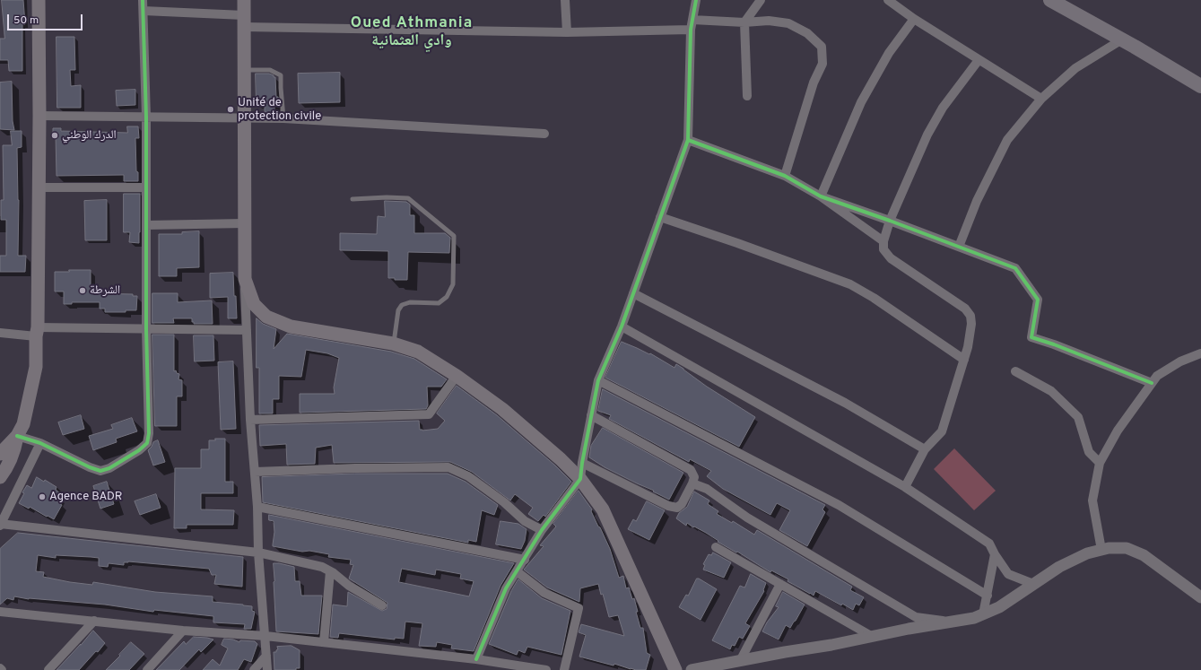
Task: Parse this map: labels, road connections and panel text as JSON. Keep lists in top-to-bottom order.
{
  "districts": ["Oued Athmania وادي العثمانية"],
  "places": [
    "Unité de protection civile",
    "الدرك الوطني",
    "الشرطة",
    "Agence BADR"
  ],
  "scale_bar": "50 m"
}
